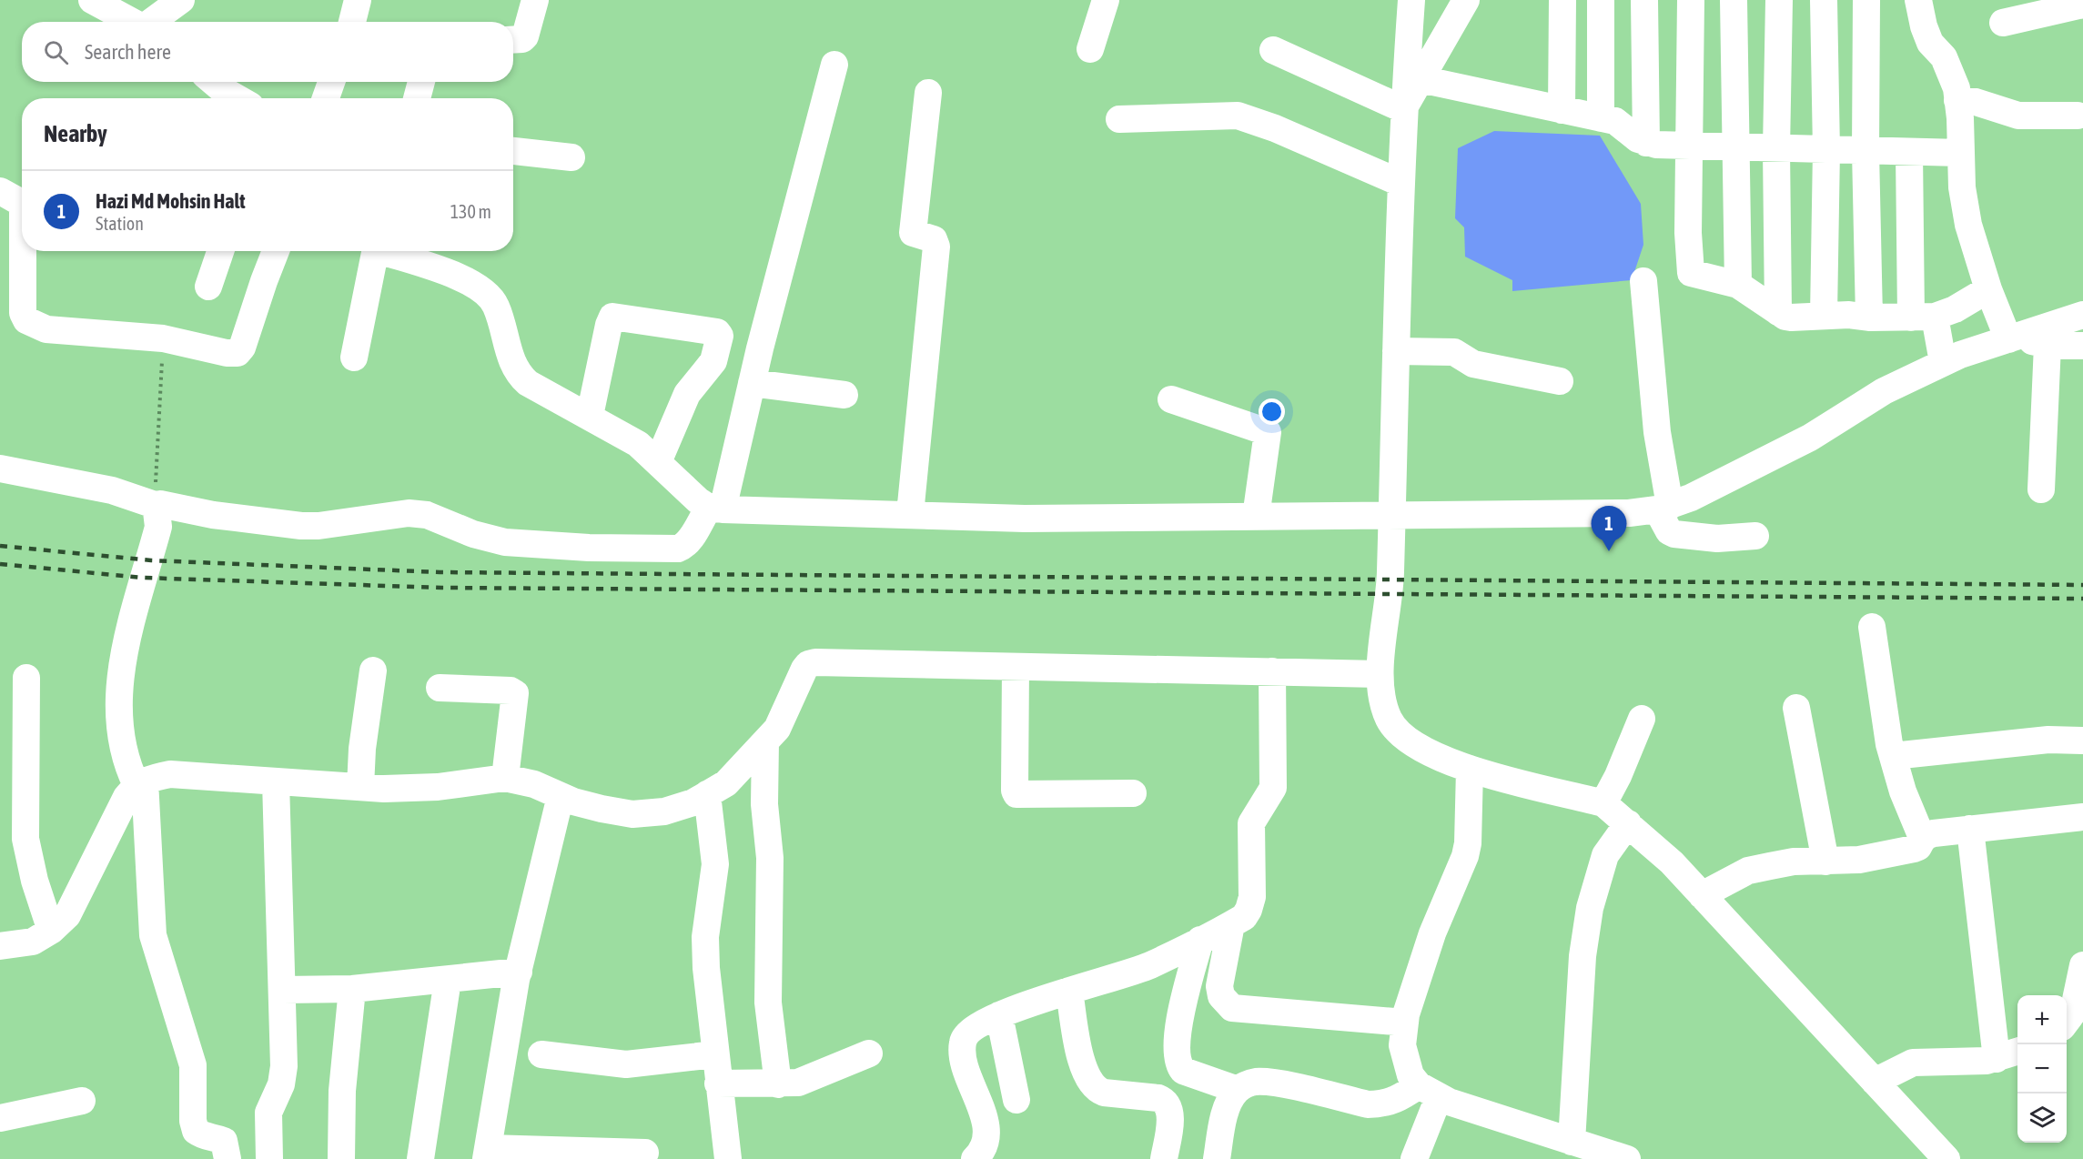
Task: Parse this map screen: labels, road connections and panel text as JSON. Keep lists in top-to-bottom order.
{
  "page": {
    "search": "Search here",
    "heading": "Nearby",
    "list": [
      {
        "mark": "1",
        "name": "Hazi Md Mohsin Halt",
        "note": "Station",
        "value": "130 m"
      }
    ],
    "pins": "1",
    "map_buttons": ["+", "−"]
  }
}
